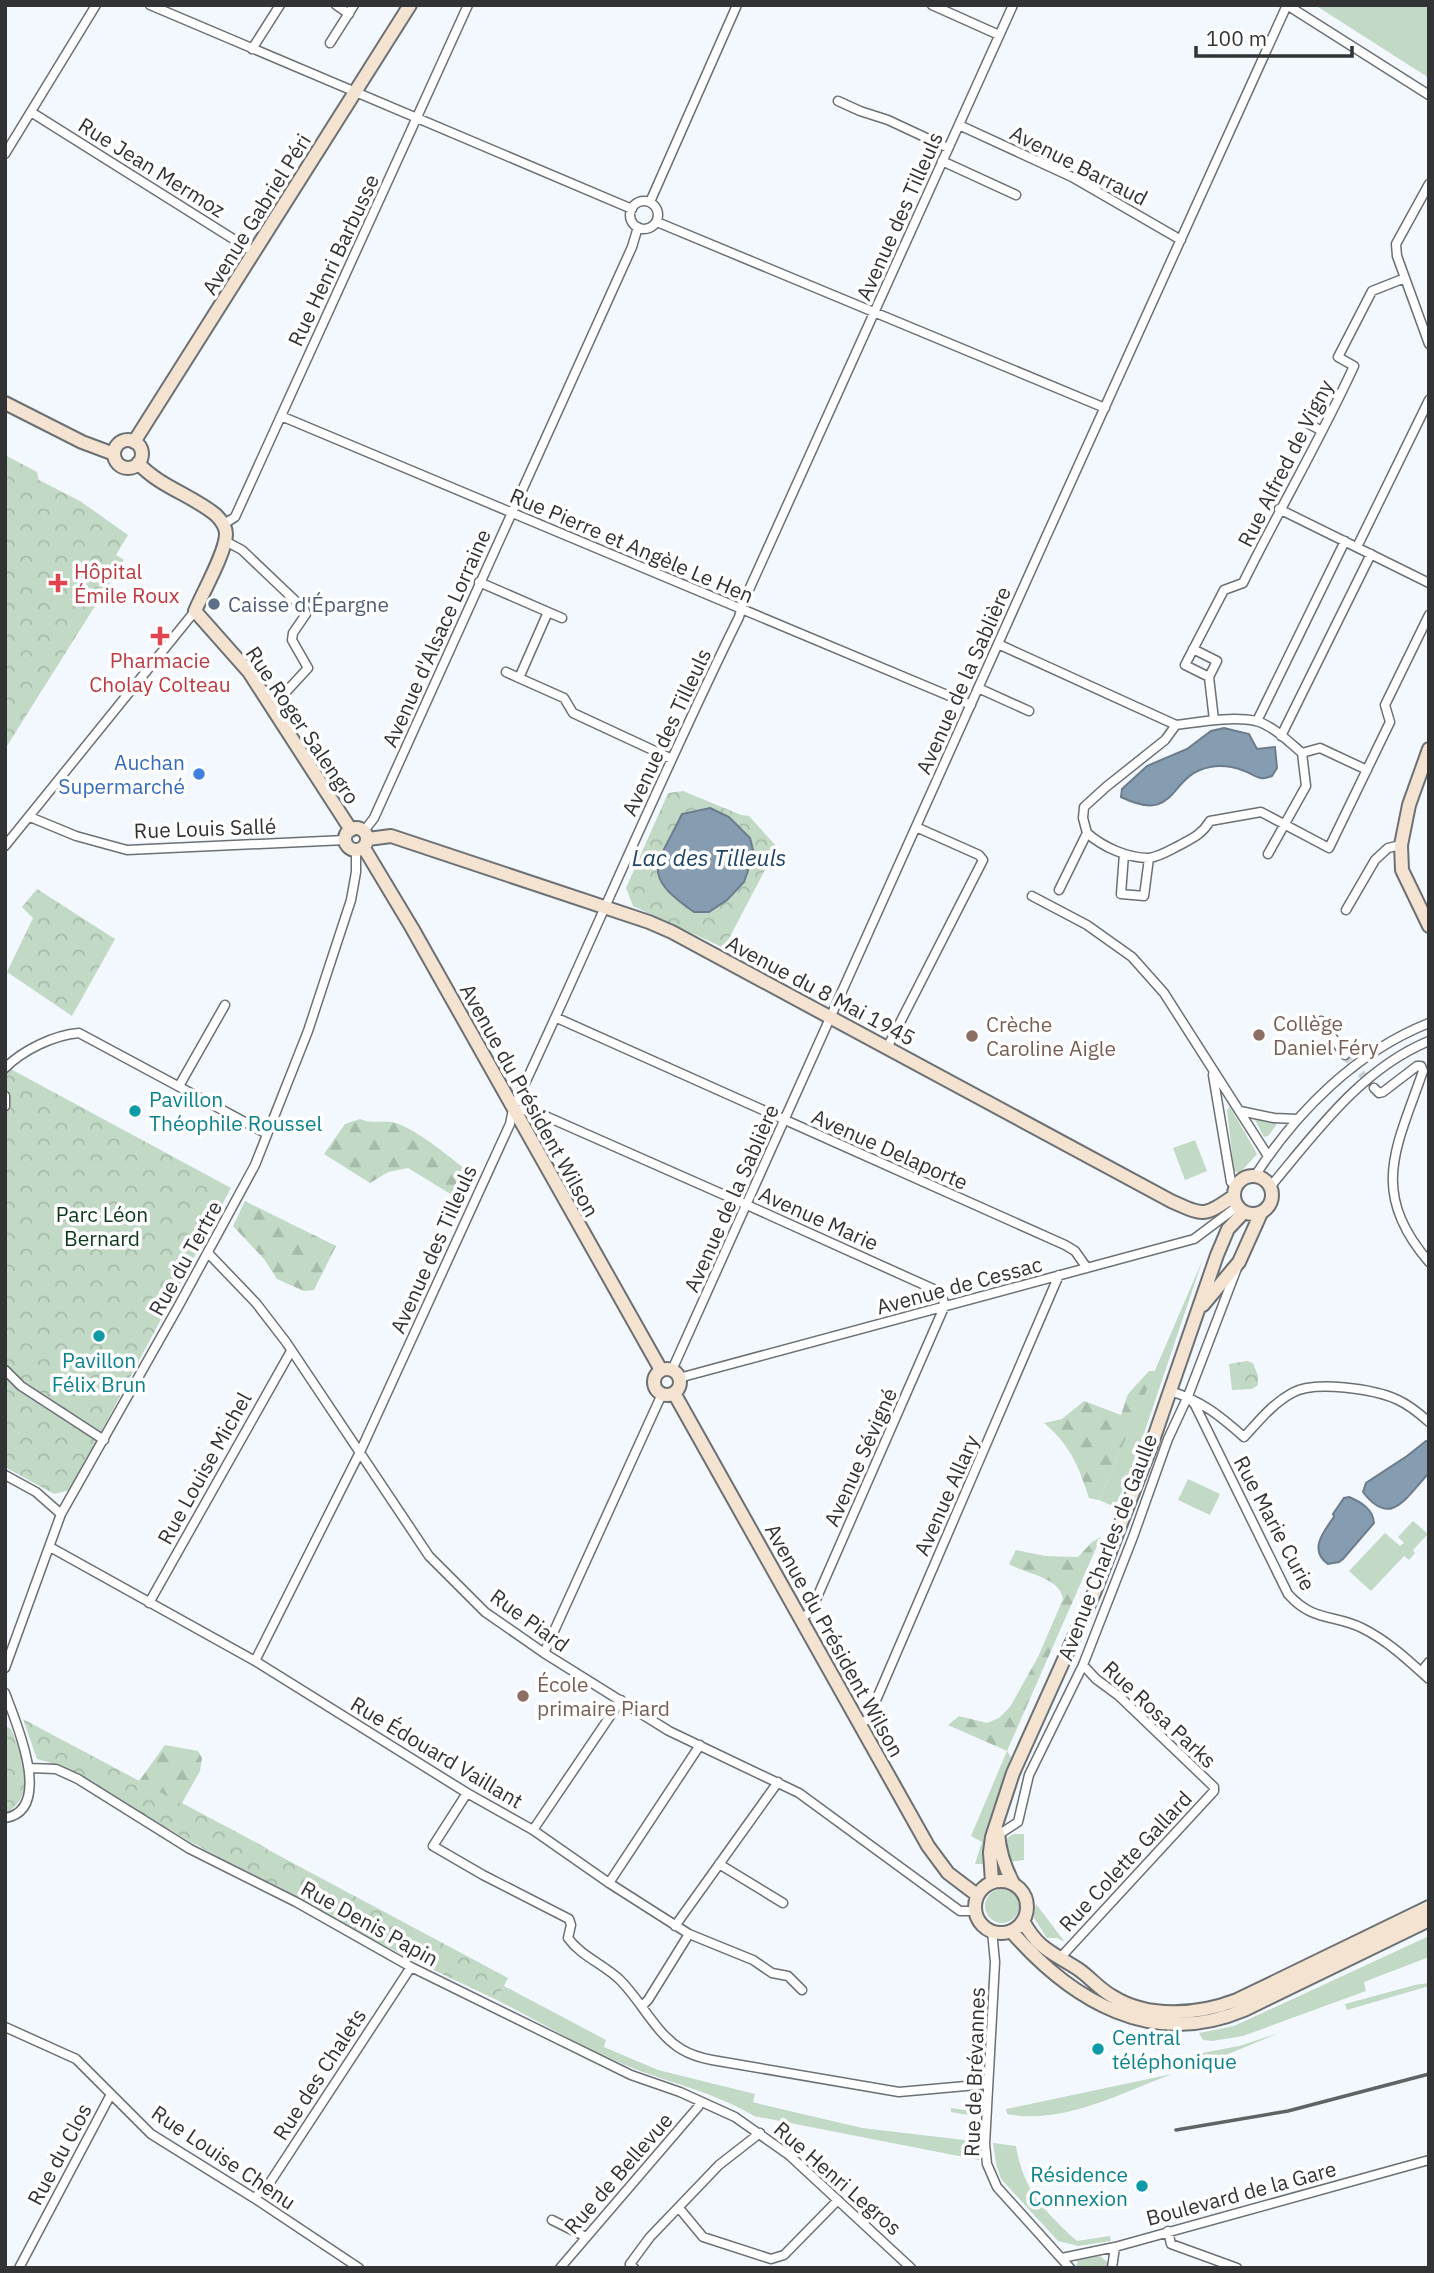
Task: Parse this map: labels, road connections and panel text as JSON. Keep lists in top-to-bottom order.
{
  "streets": {
    "street": [
      "Avenue Barraud",
      "Rue Jean Mermoz",
      "Avenue Gabriel Péri",
      "Avenue des Tilleuls",
      "Rue Henri Barbusse",
      "Rue Alfred de Vigny",
      "Rue Pierre et Angèle Le Hen",
      "Avenue d'Alsace Lorraine",
      "Avenue de la Sablière",
      "Rue Roger Salengro",
      "Rue Louis Sallé",
      "Avenue du 8 Mai 1945",
      "Avenue du Président Wilson",
      "Avenue Delaporte",
      "Avenue Marie",
      "Rue du Tertre",
      "Avenue de Cessac",
      "Avenue Sévigné",
      "Rue Louise Michel",
      "Avenue Allary",
      "Rue Marie Curie",
      "Avenue Charles de Gaulle",
      "Rue Piard",
      "Rue Rosa Parks",
      "Rue Édouard Vaillant",
      "Rue Colette Gallard",
      "Rue Denis Papin",
      "Rue de Brévannes",
      "Rue des Chalets",
      "Rue du Clos",
      "Rue Louise Chenu",
      "Rue de Bellevue",
      "Rue Henri Legros",
      "Boulevard de la Gare"
    ]
  },
  "crossings": [
    ["Avenue Barraud", "Avenue des Tilleuls"],
    ["Avenue Barraud", "Avenue de la Sablière"],
    ["Rue Jean Mermoz", "Avenue Gabriel Péri"],
    ["Avenue des Tilleuls", "Rue Pierre et Angèle Le Hen"],
    ["Avenue des Tilleuls", "Avenue du 8 Mai 1945"],
    ["Avenue des Tilleuls", "Avenue du Président Wilson"],
    ["Avenue des Tilleuls", "Avenue Delaporte"],
    ["Avenue des Tilleuls", "Avenue Marie"],
    ["Avenue des Tilleuls", "Rue Piard"],
    ["Avenue des Tilleuls", "Rue Édouard Vaillant"],
    ["Rue Henri Barbusse", "Rue Pierre et Angèle Le Hen"],
    ["Rue Pierre et Angèle Le Hen", "Avenue d'Alsace Lorraine"],
    ["Rue Pierre et Angèle Le Hen", "Avenue de la Sablière"],
    ["Avenue d'Alsace Lorraine", "Rue Roger Salengro"],
    ["Avenue d'Alsace Lorraine", "Rue Louis Sallé"],
    ["Avenue d'Alsace Lorraine", "Avenue du 8 Mai 1945"],
    ["Avenue d'Alsace Lorraine", "Avenue du Président Wilson"],
    ["Avenue d'Alsace Lorraine", "Rue du Tertre"],
    ["Avenue de la Sablière", "Avenue du 8 Mai 1945"],
    ["Avenue de la Sablière", "Avenue du Président Wilson"],
    ["Avenue de la Sablière", "Avenue Delaporte"],
    ["Avenue de la Sablière", "Avenue Marie"],
    ["Avenue de la Sablière", "Avenue de Cessac"],
    ["Rue Roger Salengro", "Rue Louis Sallé"],
    ["Rue Roger Salengro", "Avenue du 8 Mai 1945"],
    ["Rue Roger Salengro", "Avenue du Président Wilson"],
    ["Rue Roger Salengro", "Rue du Tertre"],
    ["Rue Louis Sallé", "Avenue du 8 Mai 1945"],
    ["Rue Louis Sallé", "Avenue du Président Wilson"],
    ["Rue Louis Sallé", "Rue du Tertre"],
    ["Avenue du 8 Mai 1945", "Avenue du Président Wilson"],
    ["Avenue du 8 Mai 1945", "Rue du Tertre"],
    ["Avenue du 8 Mai 1945", "Avenue de Cessac"],
    ["Avenue du 8 Mai 1945", "Avenue Charles de Gaulle"],
    ["Avenue du Président Wilson", "Avenue Marie"],
    ["Avenue du Président Wilson", "Rue du Tertre"],
    ["Avenue du Président Wilson", "Avenue de Cessac"],
    ["Avenue du Président Wilson", "Avenue Sévigné"],
    ["Avenue du Président Wilson", "Avenue Allary"],
    ["Avenue du Président Wilson", "Avenue Charles de Gaulle"],
    ["Avenue du Président Wilson", "Rue Piard"],
    ["Avenue du Président Wilson", "Rue de Brévannes"],
    ["Avenue Delaporte", "Avenue de Cessac"],
    ["Avenue Marie", "Avenue de Cessac"],
    ["Avenue Marie", "Avenue Sévigné"],
    ["Rue du Tertre", "Rue Piard"],
    ["Rue du Tertre", "Rue Édouard Vaillant"],
    ["Avenue de Cessac", "Avenue Sévigné"],
    ["Avenue de Cessac", "Avenue Allary"],
    ["Avenue de Cessac", "Avenue Charles de Gaulle"],
    ["Rue Louise Michel", "Rue Piard"],
    ["Rue Louise Michel", "Rue Édouard Vaillant"],
    ["Rue Marie Curie", "Avenue Charles de Gaulle"],
    ["Avenue Charles de Gaulle", "Rue Piard"],
    ["Avenue Charles de Gaulle", "Rue Rosa Parks"],
    ["Avenue Charles de Gaulle", "Rue de Brévannes"],
    ["Rue Piard", "Rue de Brévannes"],
    ["Rue Rosa Parks", "Rue Colette Gallard"],
    ["Rue Denis Papin", "Rue des Chalets"],
    ["Rue Denis Papin", "Rue de Bellevue"],
    ["Rue Denis Papin", "Rue Henri Legros"],
    ["Rue de Brévannes", "Boulevard de la Gare"],
    ["Rue des Chalets", "Rue Louise Chenu"],
    ["Rue du Clos", "Rue Louise Chenu"],
    ["Rue de Bellevue", "Rue Henri Legros"]
  ],
  "water": ["Lac des Tilleuls"],
  "parks": ["Parc Léon Bernard"],
  "places": {
    "health": ["Hôpital Émile Roux", "Pharmacie Cholay Colteau"],
    "other": [
      "Caisse d'Épargne",
      "Auchan Supermarché",
      "Collège Daniel Féry",
      "Crèche Caroline Aigle",
      "Pavillon Théophile Roussel",
      "Pavillon Félix Brun",
      "École primaire Piard",
      "Central téléphonique",
      "Résidence Connexion"
    ]
  },
  "scale_bar": "100 m"
}
